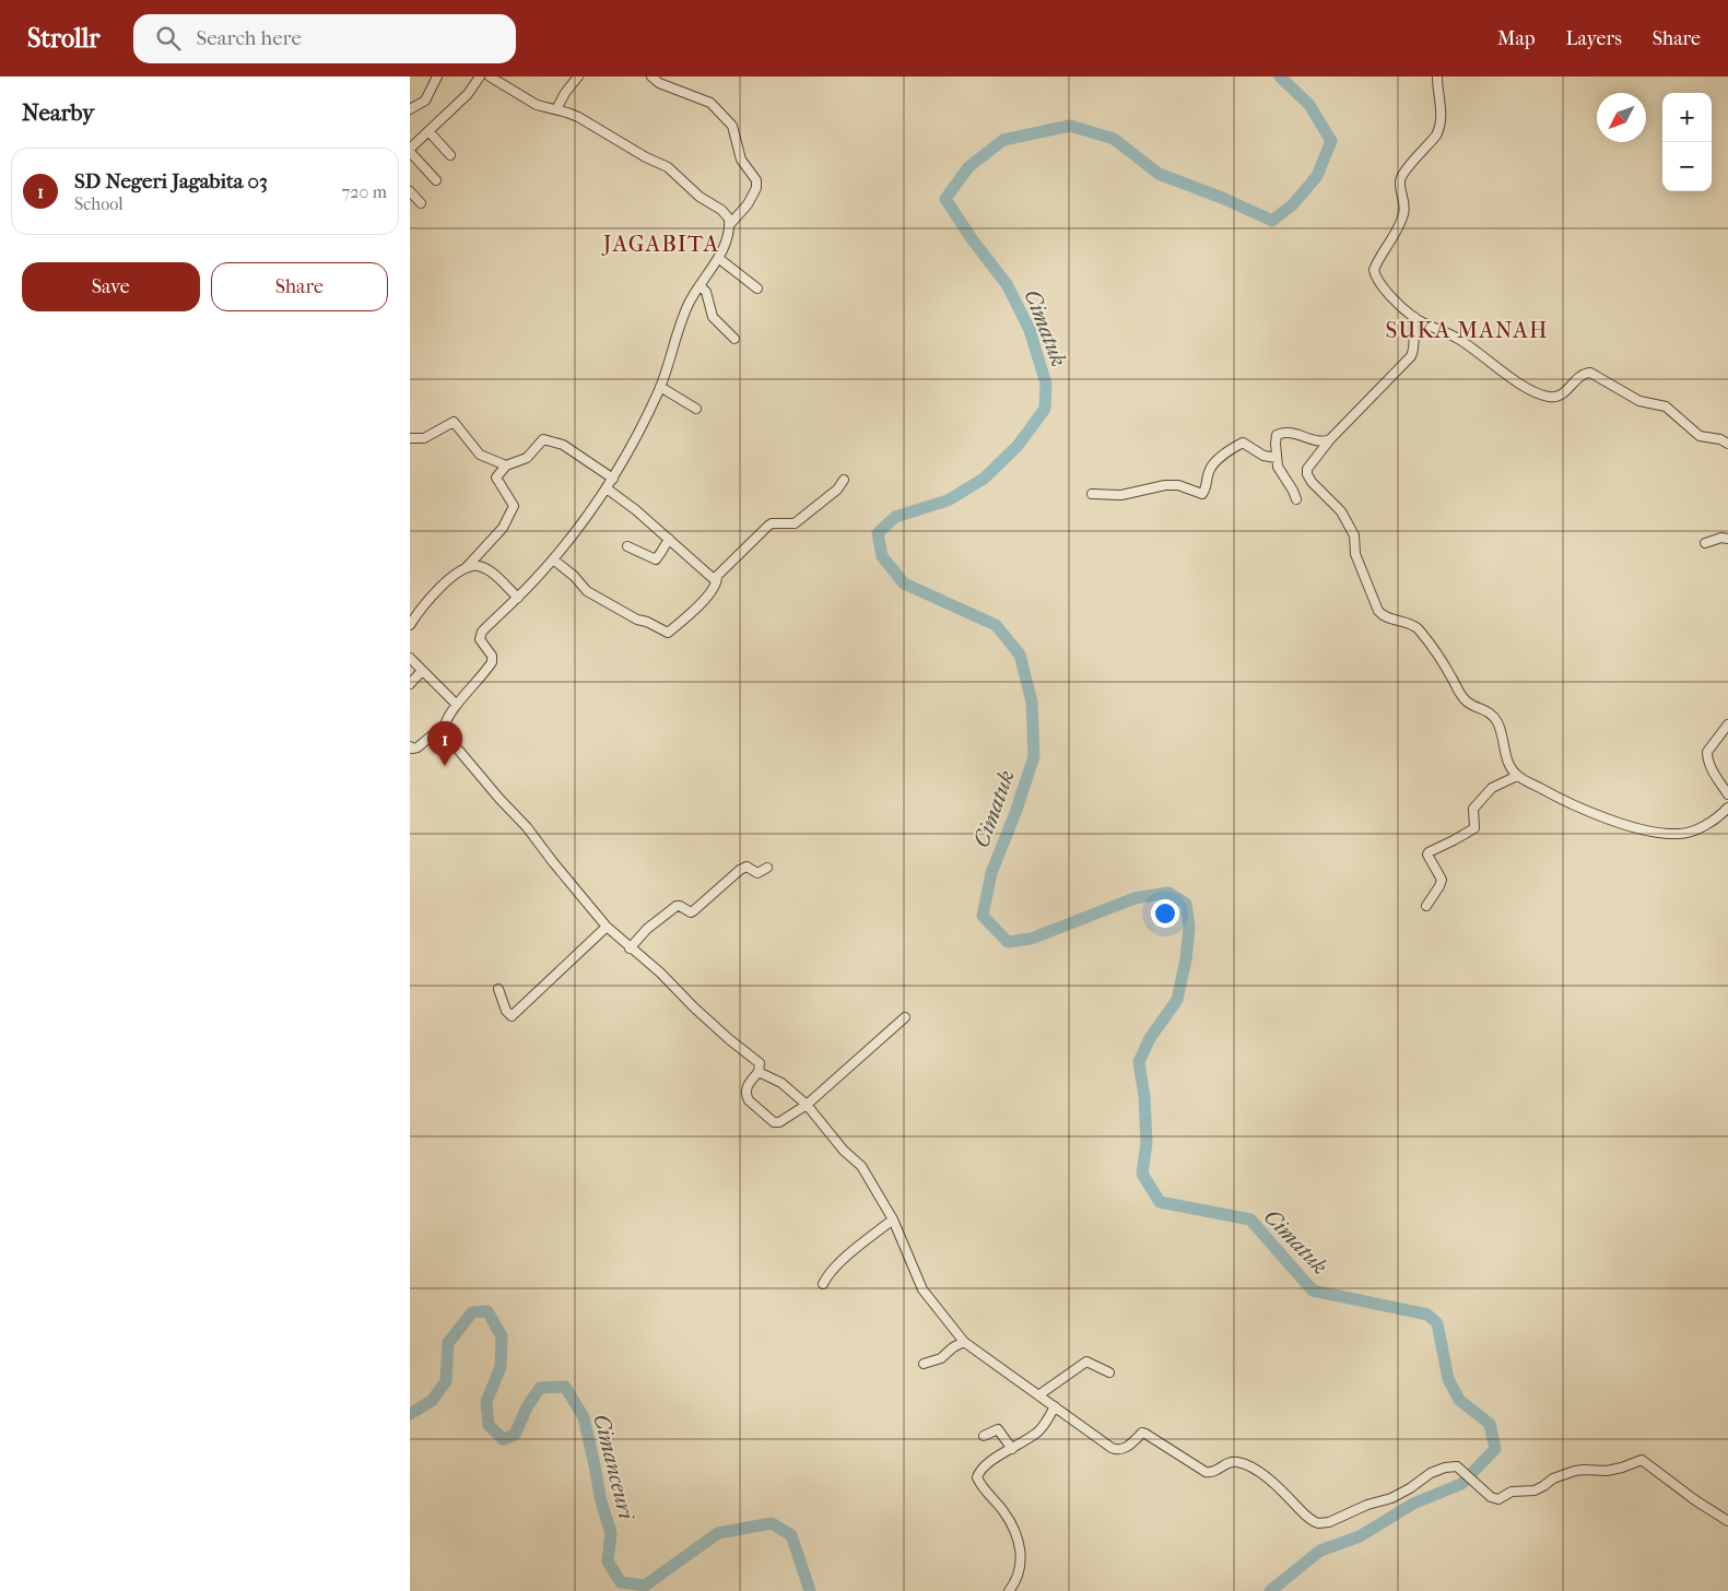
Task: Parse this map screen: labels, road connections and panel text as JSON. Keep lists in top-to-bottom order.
{
  "districts": ["JAGABITA", "SUKA MANAH"],
  "water": ["Cimatuk", "Cimanceuri"],
  "north": "bottom left",
  "page": {
    "header": "Strollr",
    "search": "Search here",
    "nav": ["Map", "Layers", "Share"],
    "heading": "Nearby",
    "map_buttons": ["+", "−"],
    "list": [
      {
        "mark": "1",
        "name": "SD Negeri Jagabita 03",
        "note": "School",
        "value": "720 m"
      }
    ],
    "buttons": ["Save", "Share"],
    "pins": "1"
  }
}
